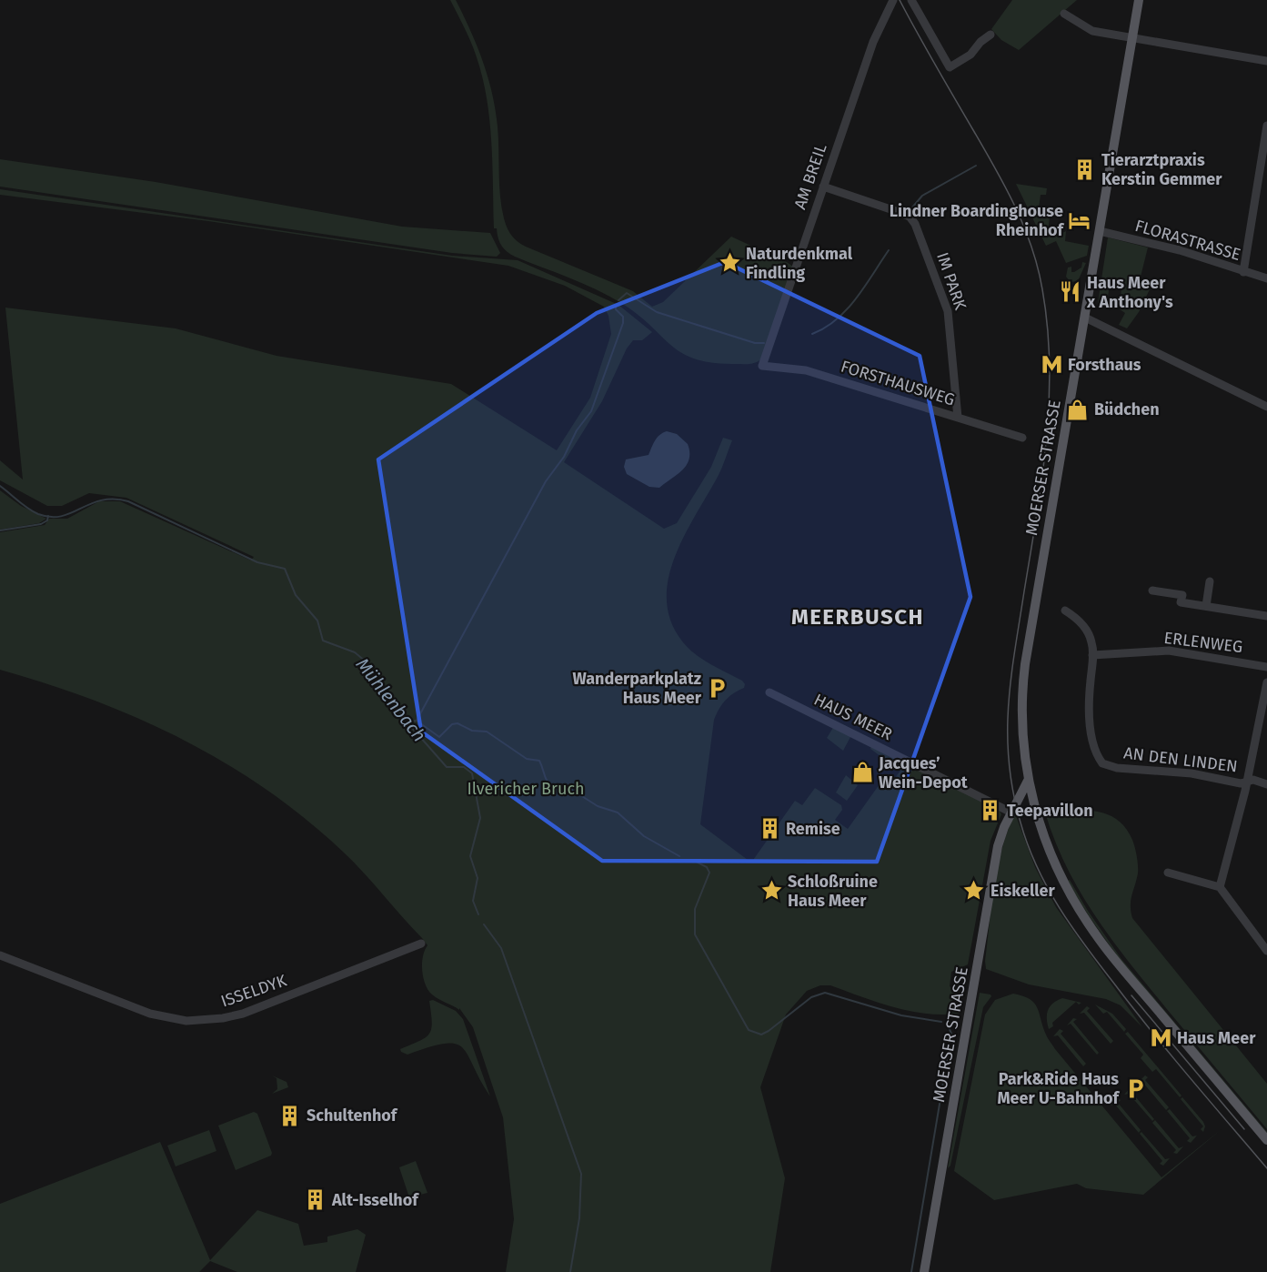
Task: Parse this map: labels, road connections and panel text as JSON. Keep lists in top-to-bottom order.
{
  "streets": {
    "main road": ["MOERSER STRASSE"],
    "street": [
      "AM BREIL",
      "FLORASTRASSE",
      "IM PARK",
      "FORSTHAUSWEG",
      "ERLENWEG",
      "HAUS MEER",
      "AN DEN LINDEN",
      "ISSELDYK"
    ]
  },
  "crossings": [
    ["AM BREIL", "IM PARK"],
    ["AM BREIL", "FORSTHAUSWEG"],
    ["FLORASTRASSE", "MOERSER STRASSE"],
    ["IM PARK", "FORSTHAUSWEG"],
    ["MOERSER STRASSE", "HAUS MEER"],
    ["ERLENWEG", "AN DEN LINDEN"]
  ],
  "districts": ["MEERBUSCH"],
  "water": ["Mühlenbach"],
  "parks": ["Ilvericher Bruch"],
  "places": {
    "building": [
      "Tierarztpraxis Kerstin Gemmer",
      "Teepavillon",
      "Remise",
      "Schultenhof",
      "Alt-Isselhof"
    ],
    "hotel": ["Lindner Boardinghouse Rheinhof"],
    "place": ["Naturdenkmal Findling", "Schloßruine Haus Meer", "Eiskeller"],
    "restaurant": ["Haus Meer x Anthony's"],
    "metro station": ["Forsthaus", "Haus Meer"],
    "shop": ["Büdchen", "Jacques’ Wein-Depot"],
    "parking": ["Wanderparkplatz Haus Meer", "Park&Ride Haus Meer U-Bahnhof"]
  }
}
